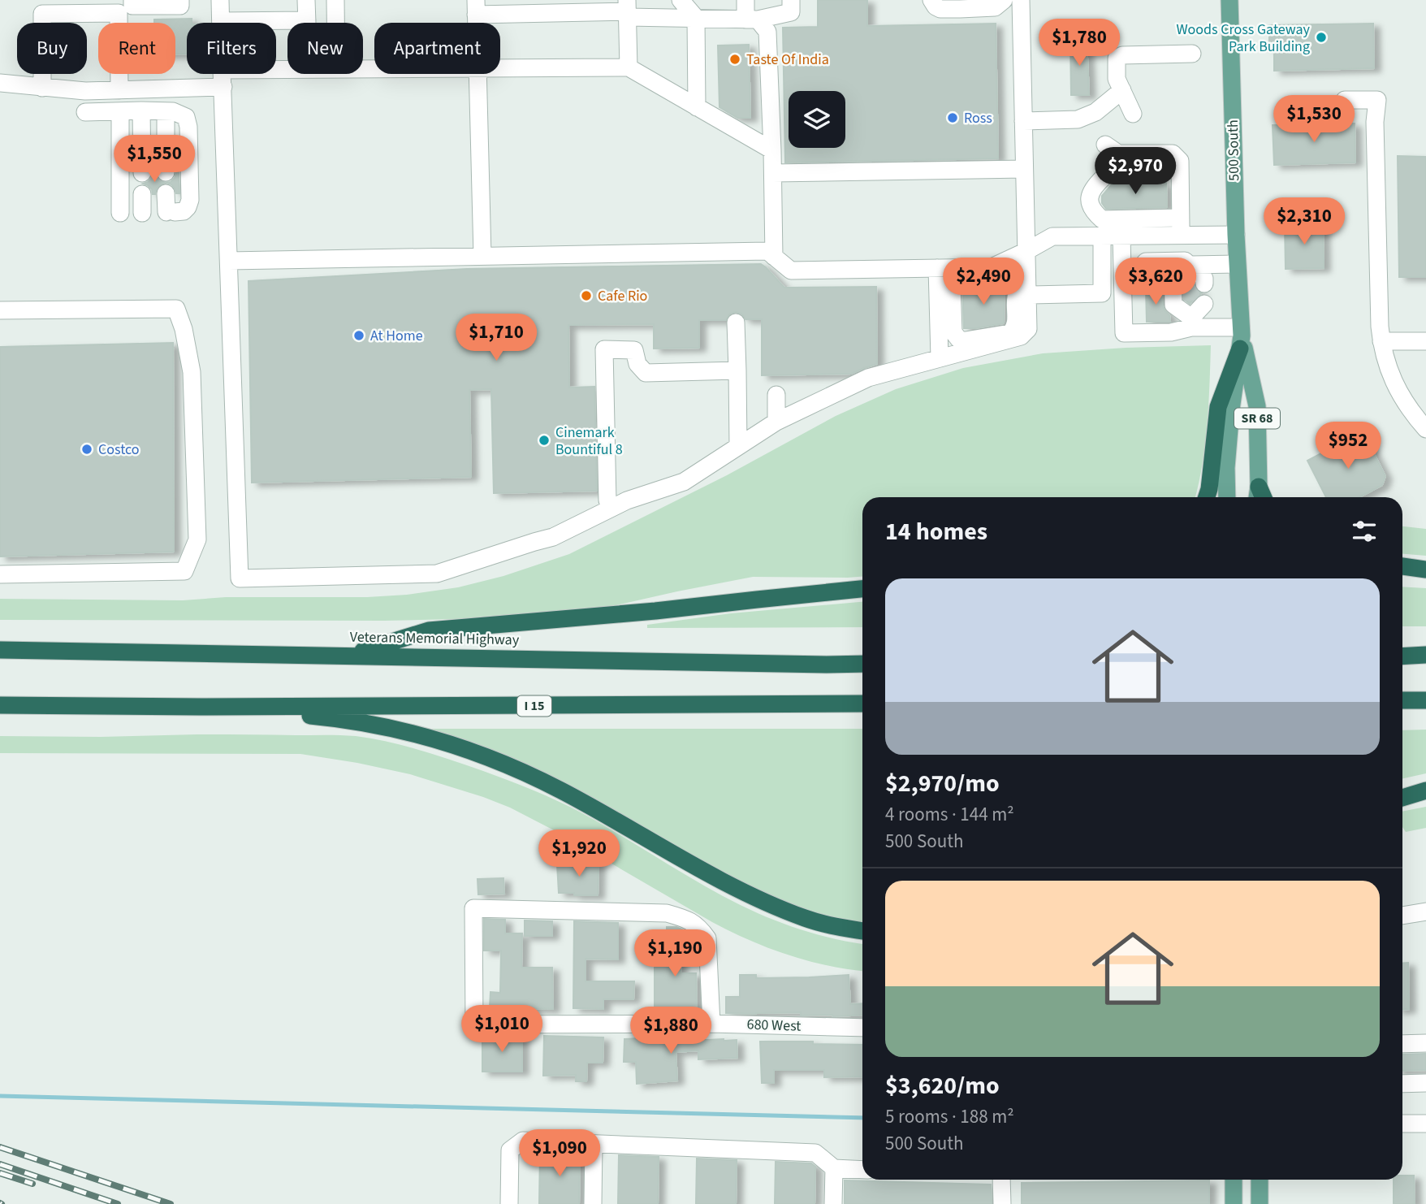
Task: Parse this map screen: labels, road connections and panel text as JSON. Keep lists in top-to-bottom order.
{
  "streets": {
    "highway": ["Veterans Memorial Highway", "I 15"],
    "main road": ["500 South", "SR 68"],
    "street": ["680 West"]
  },
  "places": [
    "Woods Cross Gateway Park Building",
    "Taste Of India",
    "Ross",
    "Cafe Rio",
    "At Home",
    "Cinemark Bountiful 8",
    "Costco"
  ],
  "page": {
    "price": [
      "$1,780",
      "$1,530",
      "$1,550",
      "$2,970",
      "$2,310",
      "$2,490",
      "$3,620",
      "$1,710",
      "$952",
      "$1,920",
      "$1,190",
      "$1,010",
      "$1,880",
      "$1,090"
    ],
    "chip": [
      "Buy",
      "Rent",
      "Filters",
      "New",
      "Apartment"
    ],
    "heading": "14 homes",
    "list": [
      {
        "name": "$2,970/mo",
        "note": "4 rooms · 144 m² · 500 South"
      },
      {
        "name": "$3,620/mo",
        "note": "5 rooms · 188 m² · 500 South"
      }
    ]
  }
}
